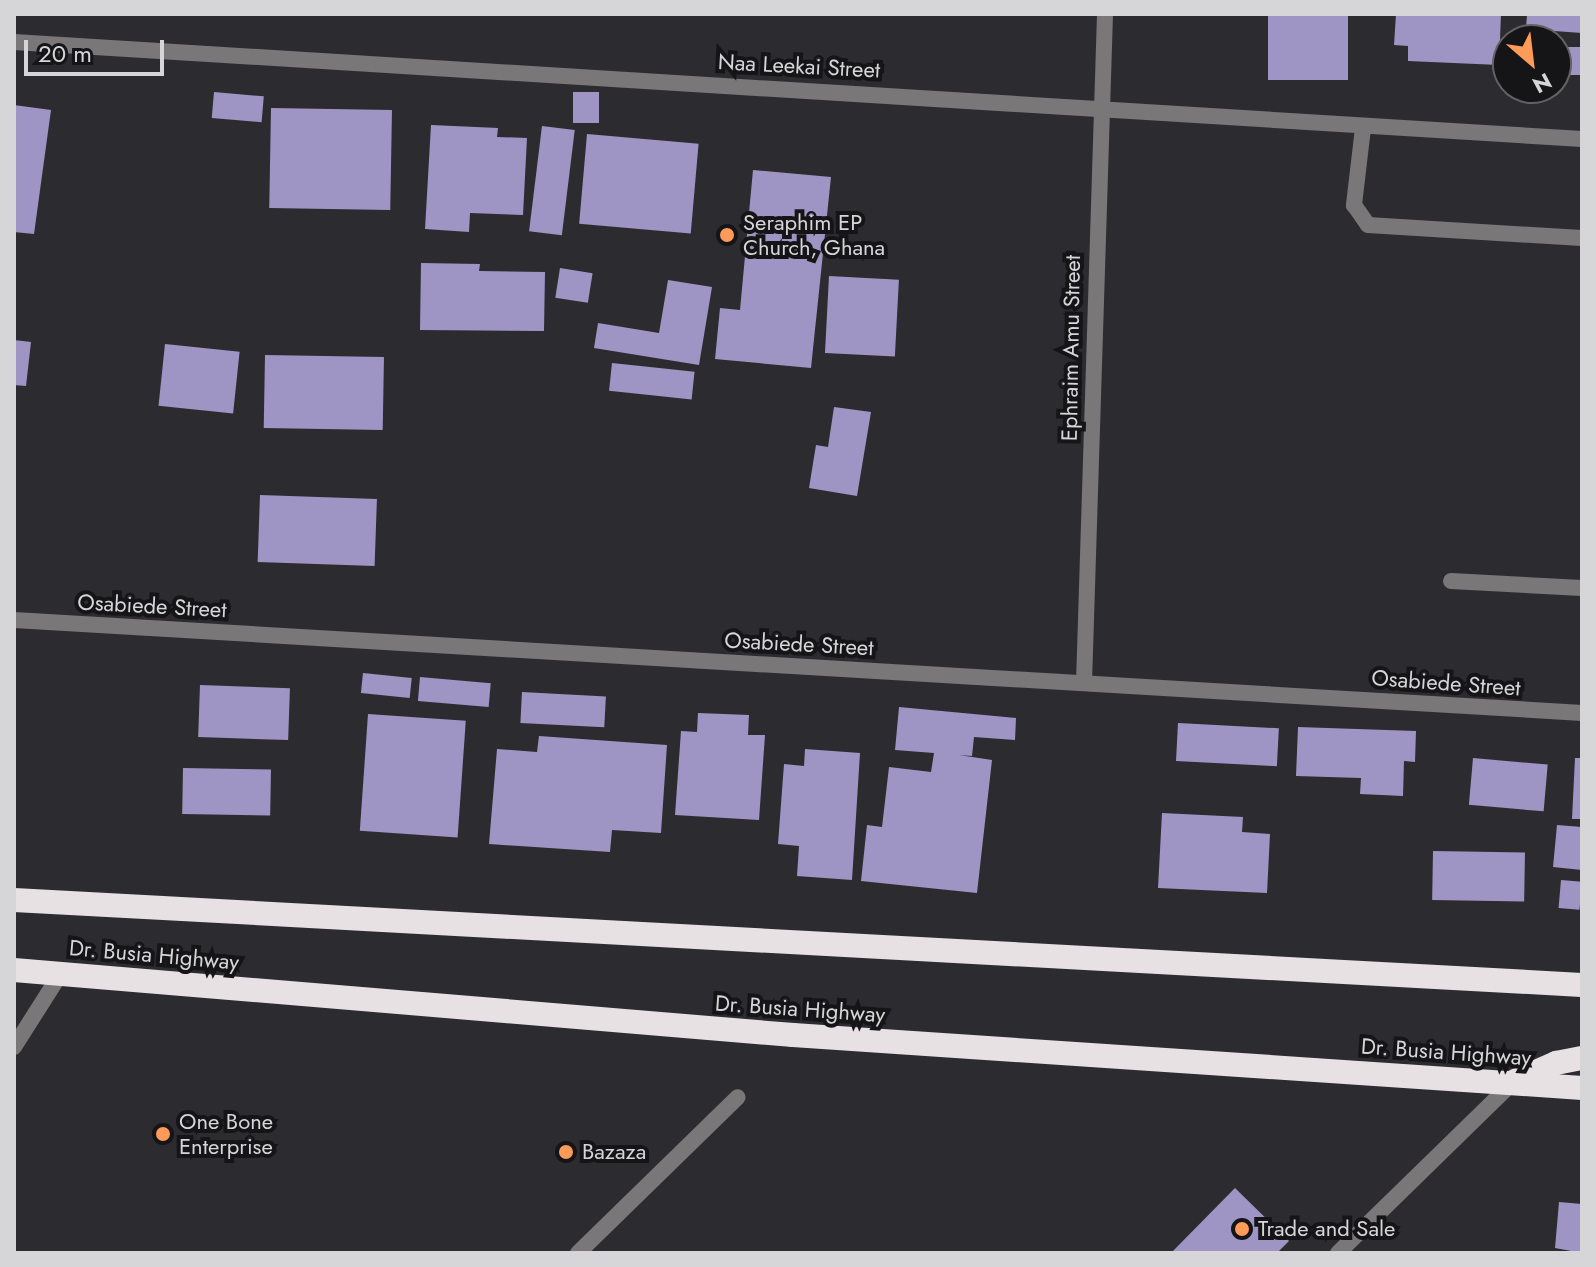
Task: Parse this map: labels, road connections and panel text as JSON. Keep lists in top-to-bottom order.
{
  "streets": {
    "highway": ["Dr. Busia Highway"],
    "street": ["Naa Leekai Street", "Ephraim Amu Street", "Osabiede Street"]
  },
  "crossings": [
    ["Naa Leekai Street", "Ephraim Amu Street"],
    ["Ephraim Amu Street", "Osabiede Street"]
  ],
  "places": [
    "Seraphim EP Church, Ghana",
    "One Bone Enterprise",
    "Bazaza",
    "Trade and Sale"
  ],
  "scale_bar": "20 m",
  "north": "bottom right"
}
